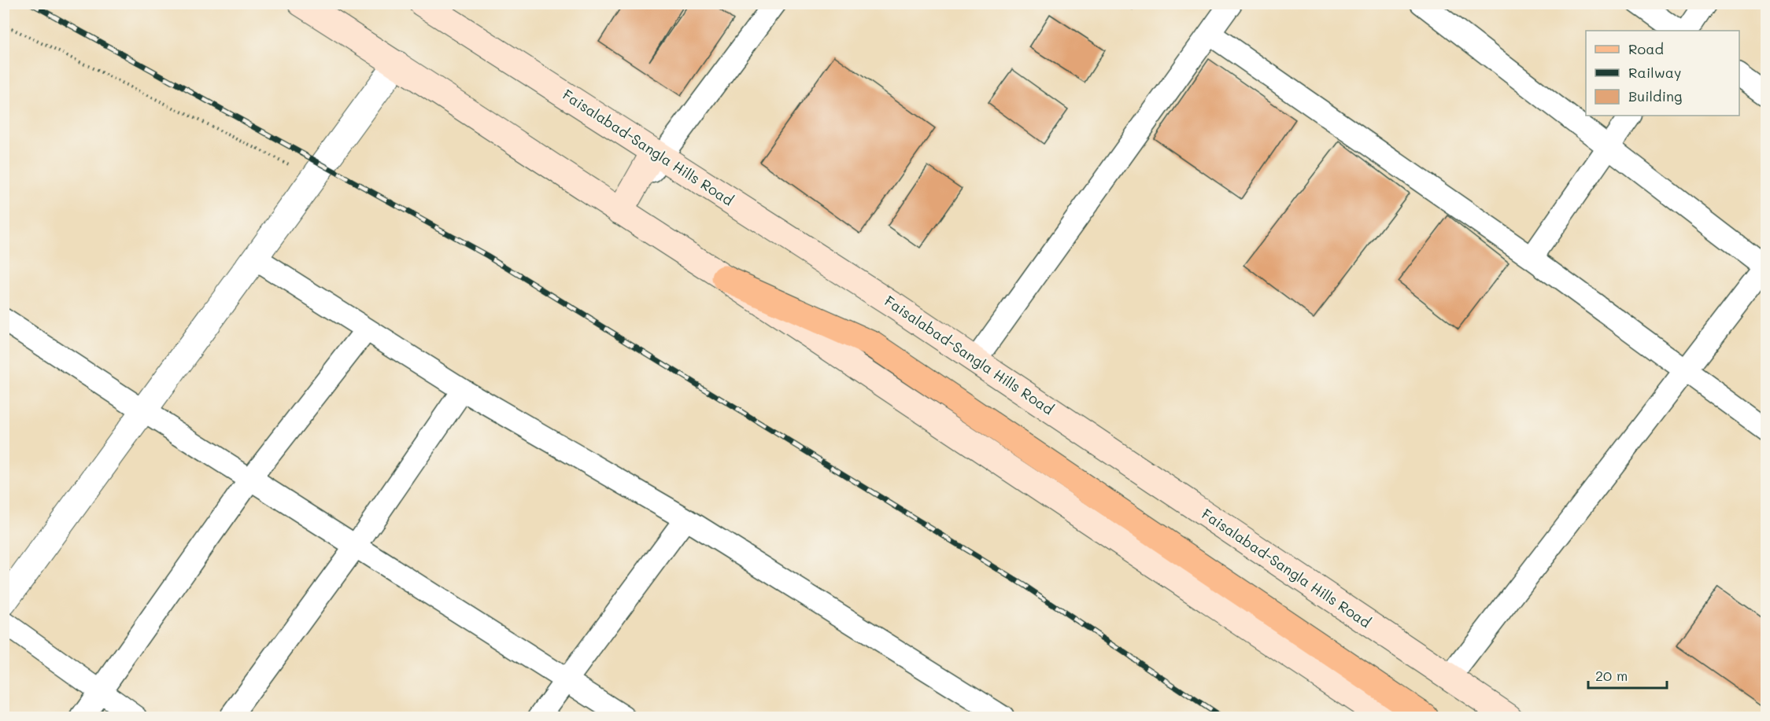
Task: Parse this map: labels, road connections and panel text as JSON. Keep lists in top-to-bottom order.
{
  "streets": {
    "main road": ["Faisalabad-Sangla Hills Road"]
  },
  "legend": ["Road", "Railway", "Building"],
  "scale_bar": "20 m"
}
